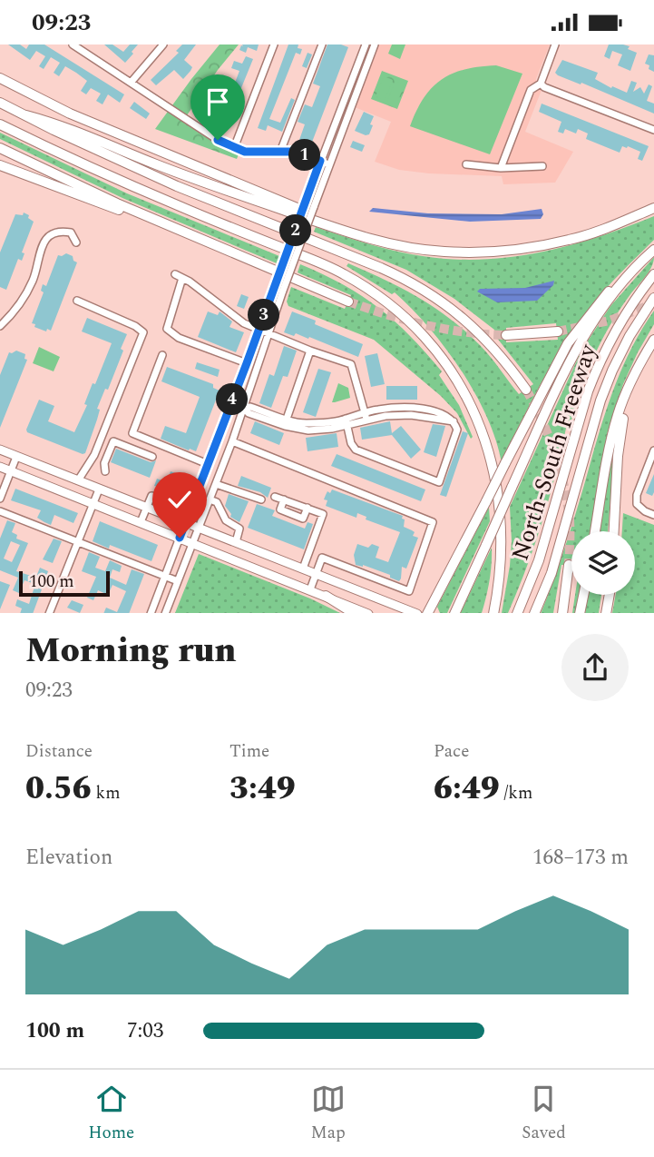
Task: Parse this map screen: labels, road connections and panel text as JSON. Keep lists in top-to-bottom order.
{
  "streets": {
    "highway": ["North-South Freeway"]
  },
  "scale_bar": "100 m",
  "page": {
    "status": "09:23",
    "pins": [
      "1",
      "2",
      "3",
      "4"
    ],
    "scale": "100 m",
    "heading": ["Morning run", "09:23"],
    "stats": [
      ["Distance", "0.56 km"],
      ["Time", "3:49"],
      ["Pace", "6:49 /km"]
    ],
    "chart": ["Elevation", "168–173 m"],
    "list": [
      {
        "name": "100 m",
        "note": "7:03"
      }
    ],
    "tabs": ["Home", "Map", "Saved"]
  }
}
